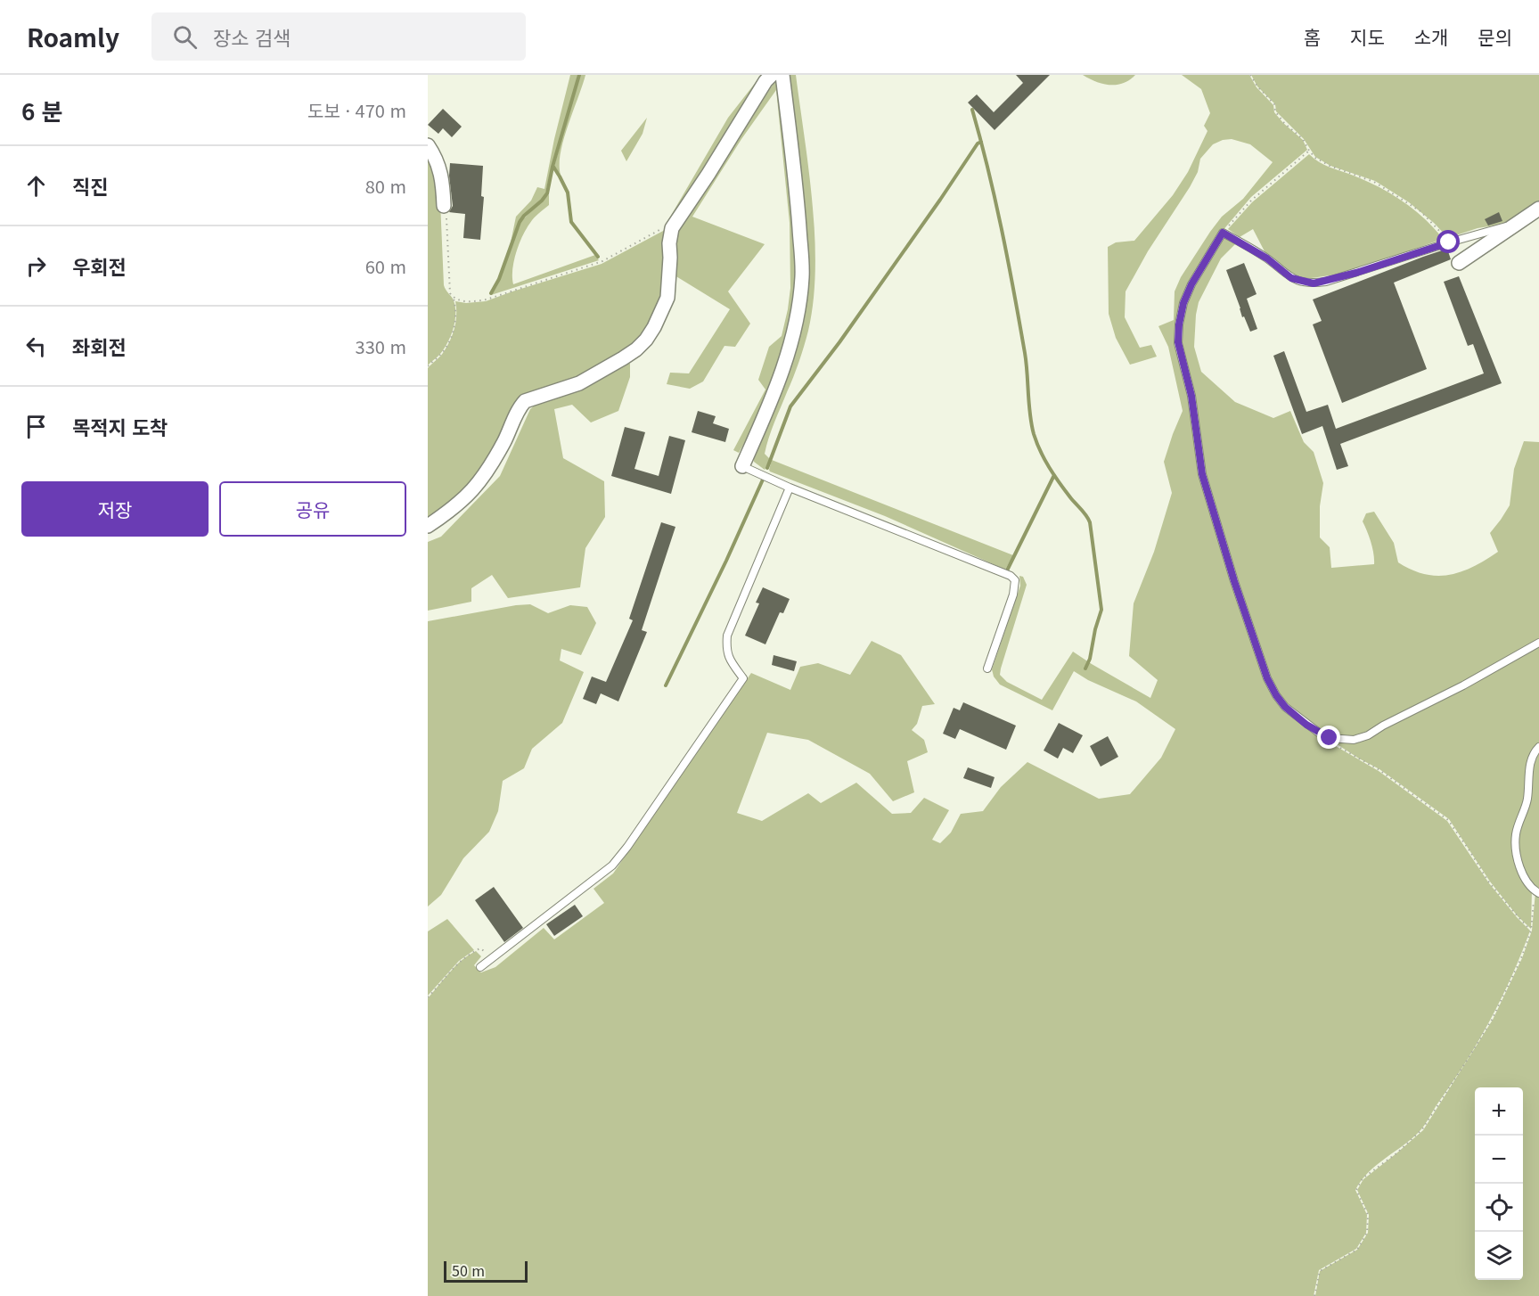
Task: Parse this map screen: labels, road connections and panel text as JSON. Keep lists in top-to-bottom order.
{
  "scale_bar": "50 m",
  "page": {
    "header": "Roamly",
    "search": "장소 검색",
    "nav": [
      "홈",
      "지도",
      "소개",
      "문의"
    ],
    "heading": ["6 분", "도보 · 470 m"],
    "list": [
      ["직진", "80 m"],
      ["우회전", "60 m"],
      ["좌회전", "330 m"],
      "목적지 도착"
    ],
    "buttons": ["저장", "공유"],
    "map_buttons": ["+", "−"],
    "scale": "50 m"
  }
}
